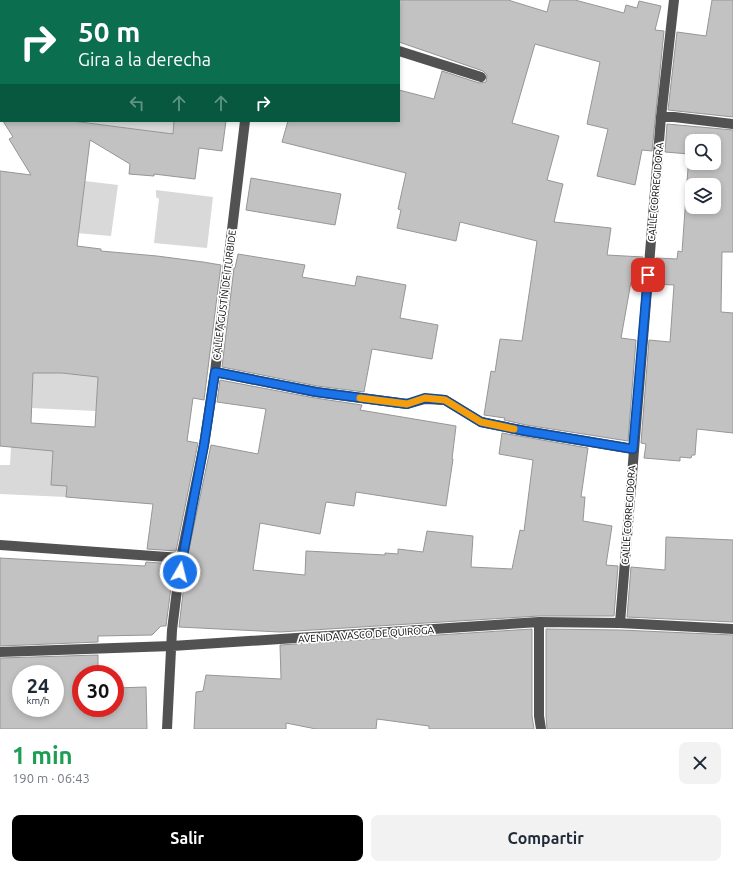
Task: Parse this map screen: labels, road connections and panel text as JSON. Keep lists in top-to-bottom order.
{
  "streets": {
    "street": ["CALLE CORREGIDORA", "CALLE AGUSTÍN DE ITURBIDE", "AVENIDA VASCO DE QUIROGA"]
  },
  "crossings": [
    ["CALLE CORREGIDORA", "AVENIDA VASCO DE QUIROGA"],
    ["CALLE AGUSTÍN DE ITURBIDE", "AVENIDA VASCO DE QUIROGA"]
  ],
  "page": {
    "turn": ["50 m", "Gira a la derecha"],
    "speed": "24 km/h",
    "limit": "30",
    "heading": ["1 min", "190 m · 06:43"],
    "buttons": ["Salir", "Compartir"]
  }
}
